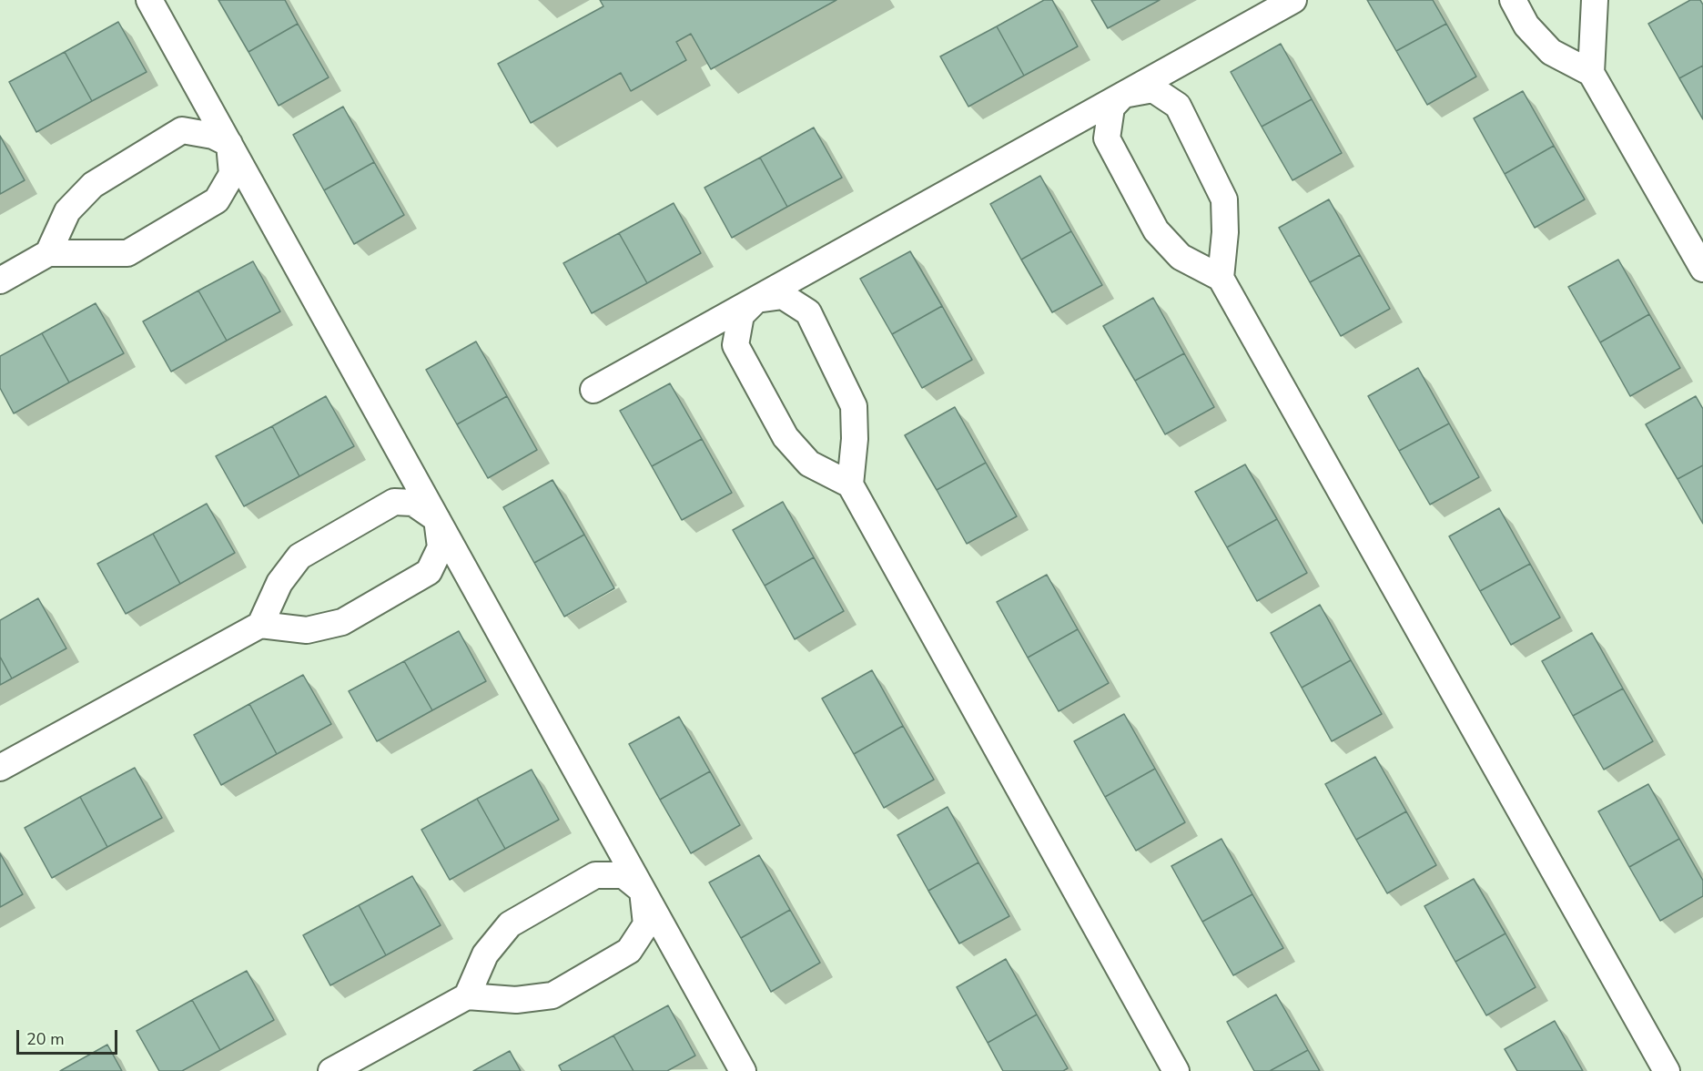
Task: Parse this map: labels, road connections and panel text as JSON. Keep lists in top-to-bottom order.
{
  "scale_bar": "20 m"
}
